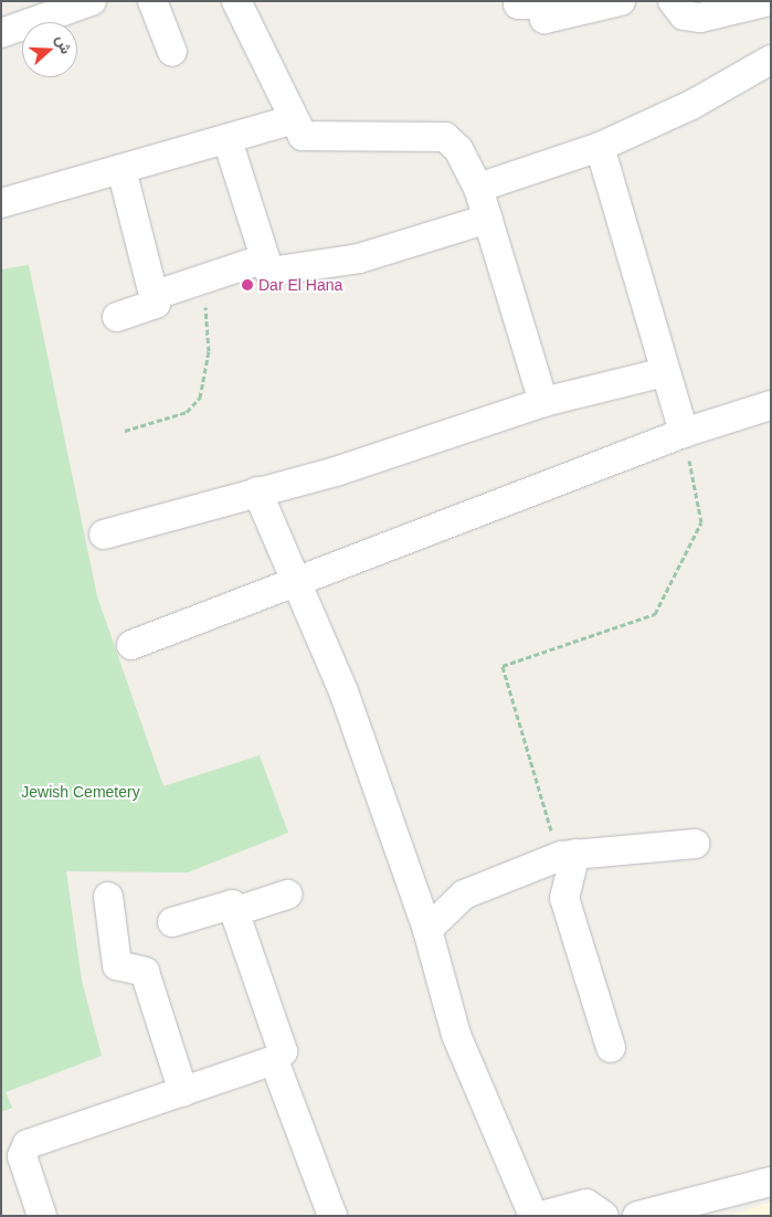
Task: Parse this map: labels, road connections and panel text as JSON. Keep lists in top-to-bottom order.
{
  "parks": ["Jewish Cemetery"],
  "places": ["Dar El Hana"],
  "north": "right"
}
